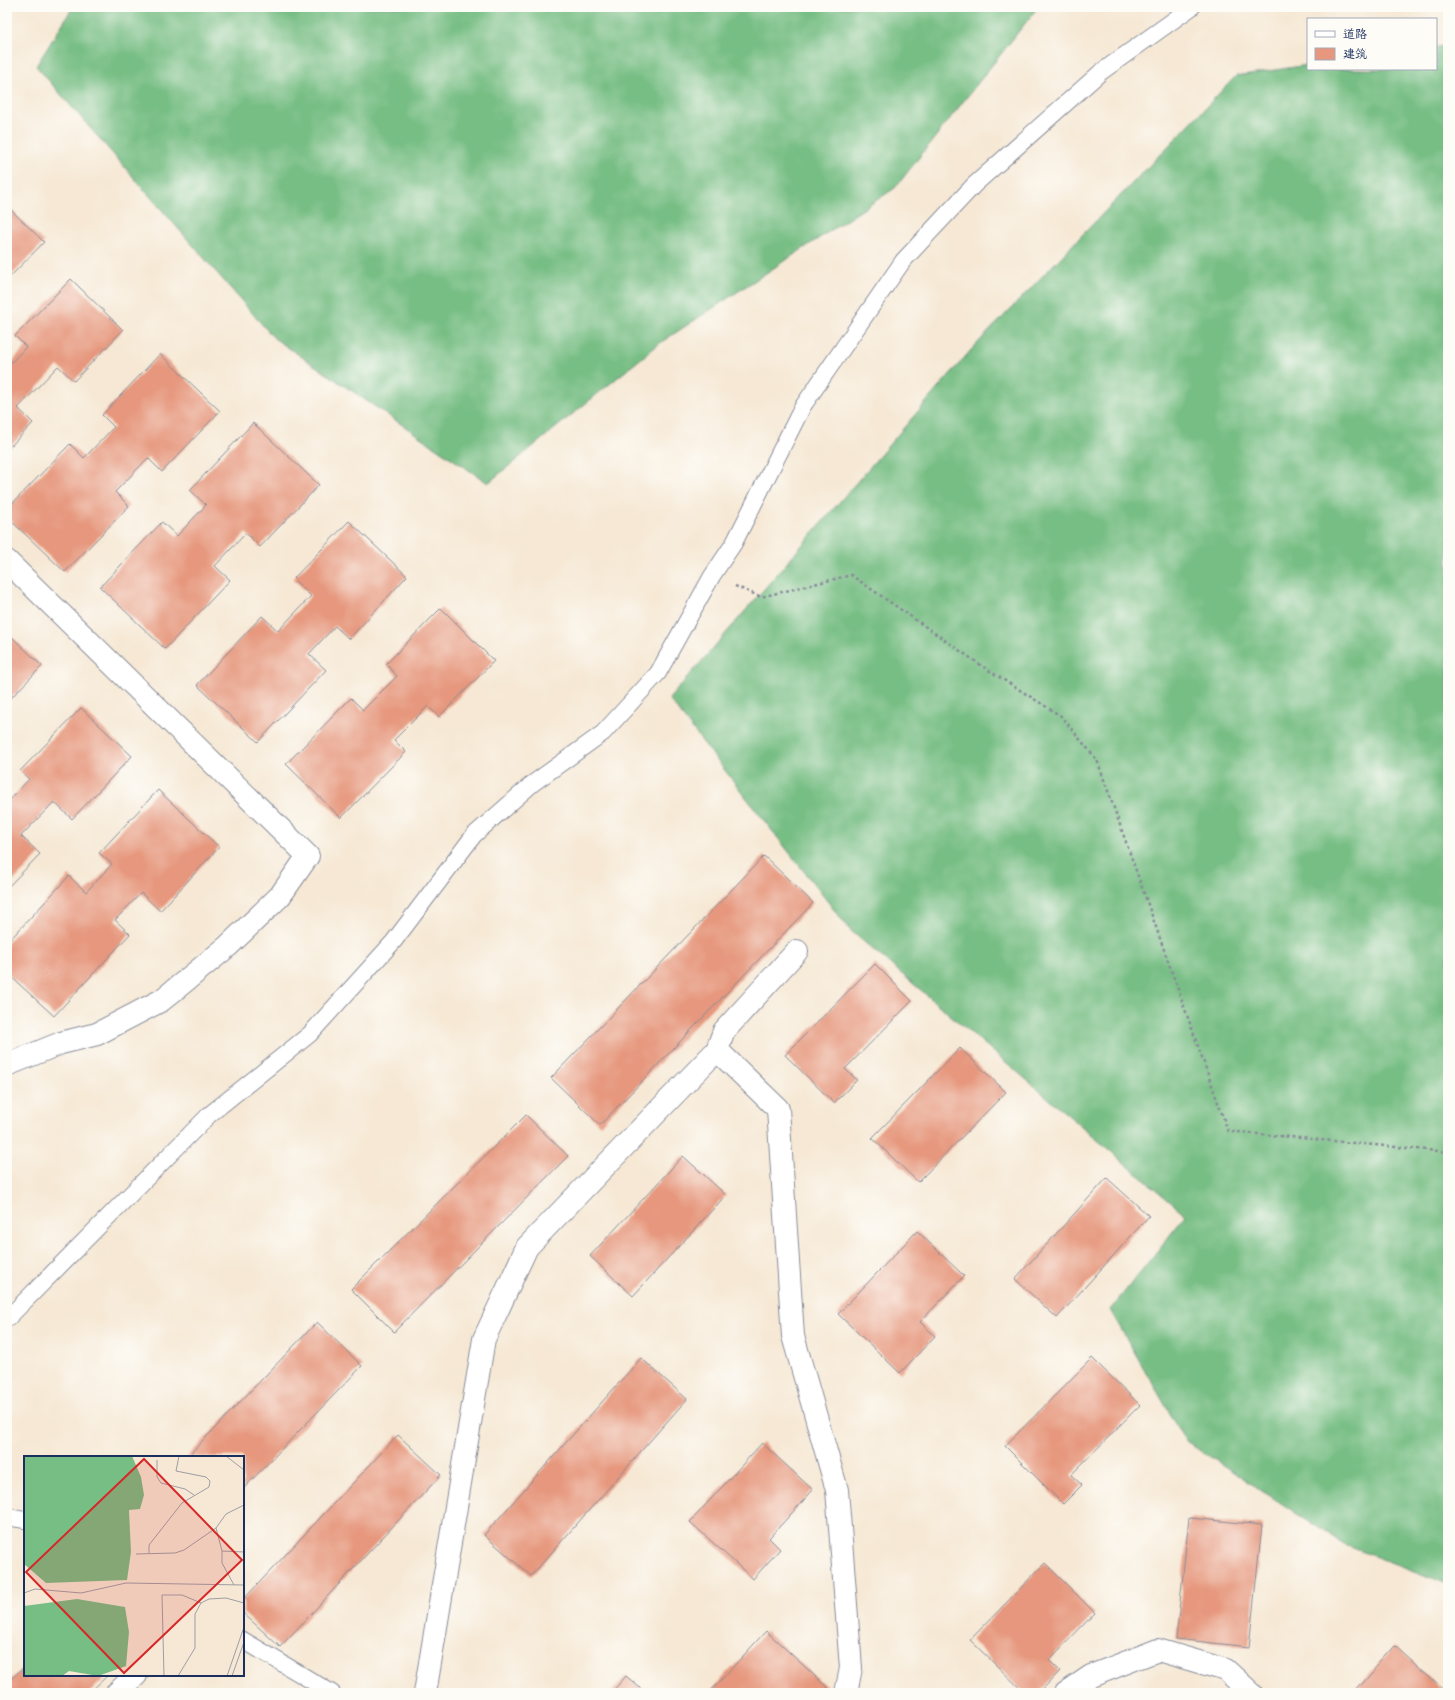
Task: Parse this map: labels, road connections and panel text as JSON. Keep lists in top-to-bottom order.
{
  "legend": ["道路", "建筑"]
}
